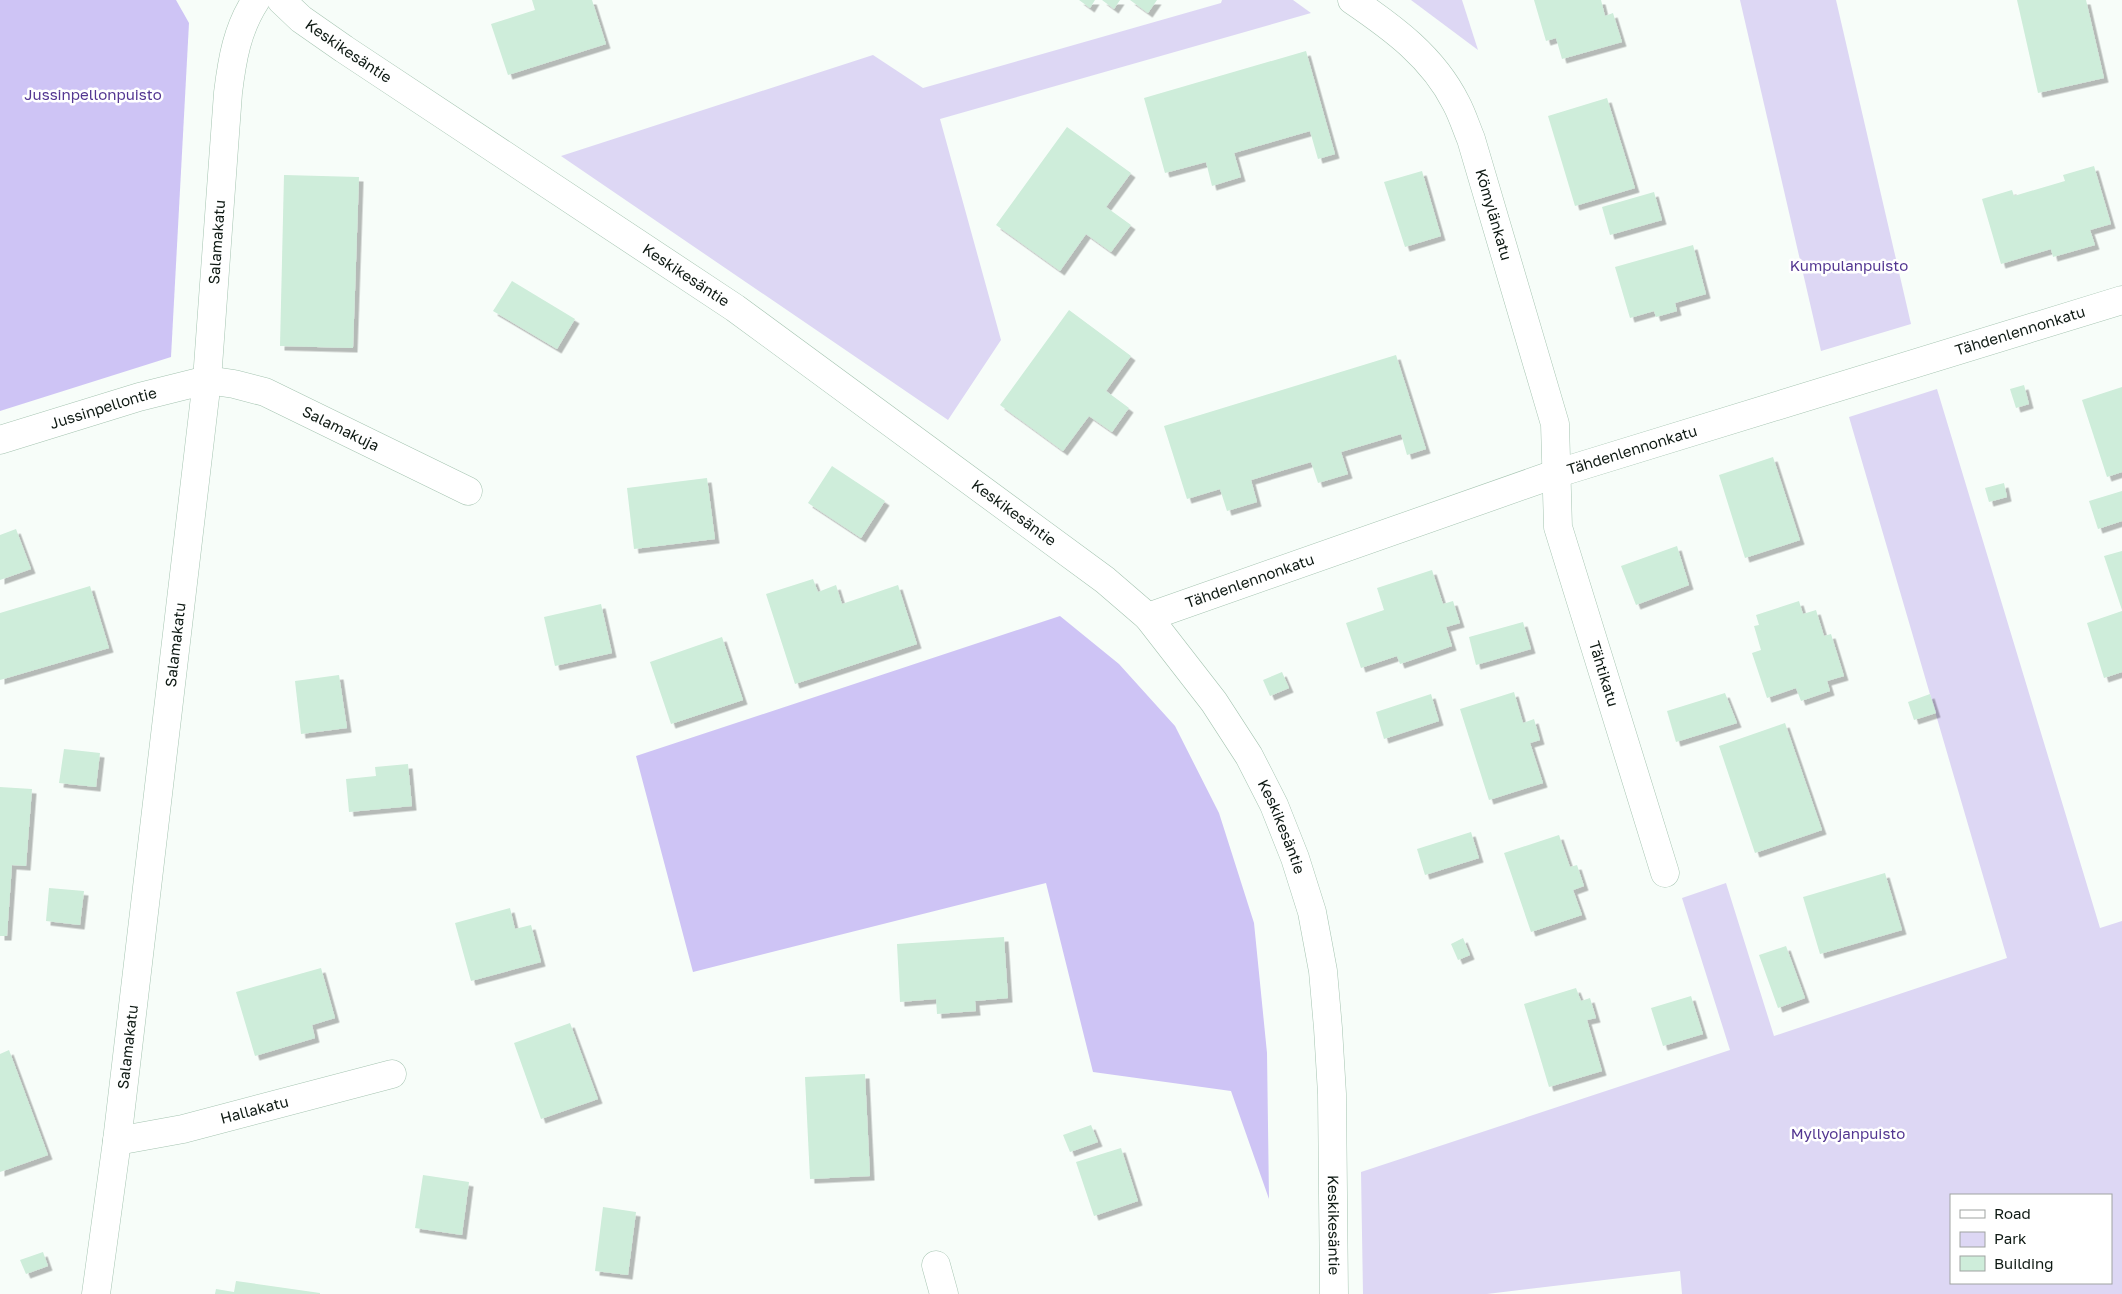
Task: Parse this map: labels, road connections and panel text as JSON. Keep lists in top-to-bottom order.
{
  "streets": {
    "street": [
      "Keskikesäntie",
      "Kömylänkatu",
      "Salamakatu",
      "Tähdenlennonkatu",
      "Jussinpellontie",
      "Salamakuja",
      "Tähtikatu",
      "Hallakatu"
    ]
  },
  "crossings": [
    ["Keskikesäntie", "Tähdenlennonkatu"],
    ["Kömylänkatu", "Tähdenlennonkatu"],
    ["Kömylänkatu", "Tähtikatu"],
    ["Salamakatu", "Jussinpellontie"],
    ["Salamakatu", "Salamakuja"],
    ["Salamakatu", "Hallakatu"],
    ["Tähdenlennonkatu", "Tähtikatu"],
    ["Jussinpellontie", "Salamakuja"]
  ],
  "parks": ["Jussinpellonpuisto", "Kumpulanpuisto", "Myllyojanpuisto"],
  "legend": ["Road", "Park", "Building"]
}
